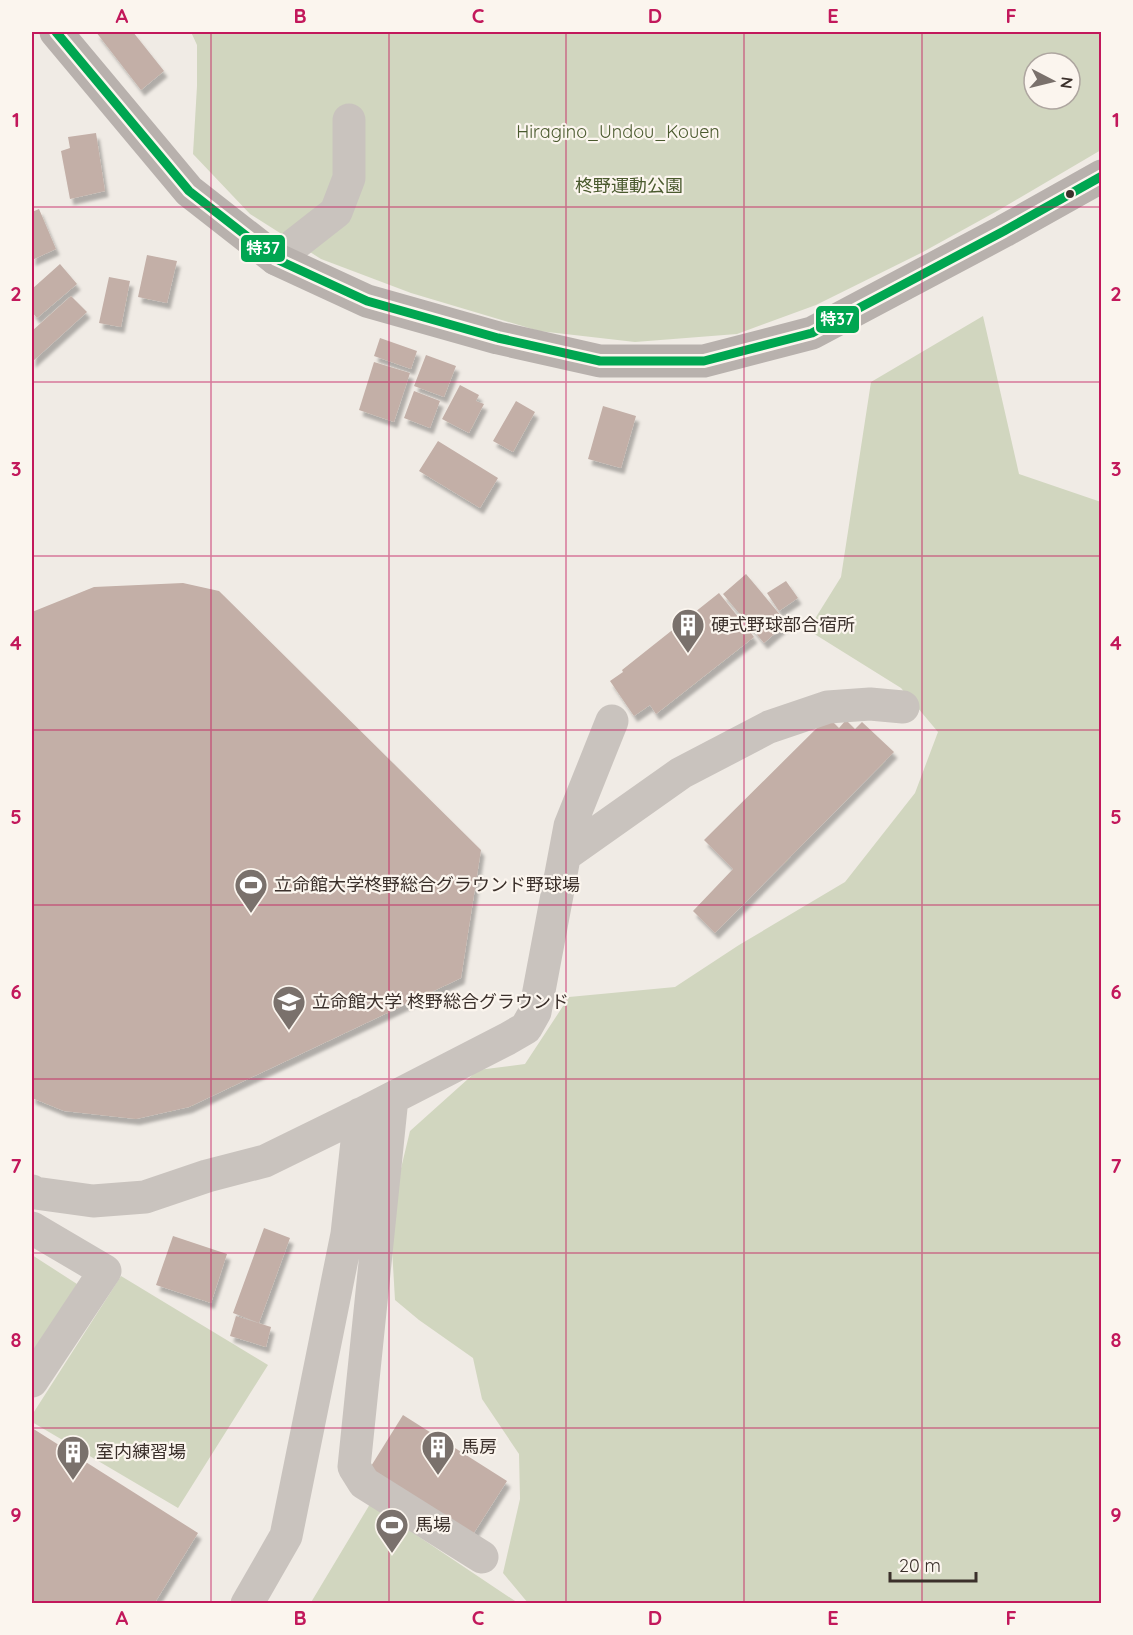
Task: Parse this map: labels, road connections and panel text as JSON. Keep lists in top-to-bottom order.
{
  "parks": ["Hiragino_Undou_Kouen", "柊野運動公園"],
  "places": {
    "building": ["硬式野球部合宿所", "馬房", "室内練習場"],
    "sports": ["立命館大学柊野総合グラウンド野球場", "馬場"],
    "school or university": ["立命館大学 柊野総合グラウンド"]
  },
  "lines": ["transit line 特37"],
  "scale_bar": "20 m",
  "north": "right",
  "grid": {
    "columns": [
      "A",
      "B",
      "C",
      "D",
      "E",
      "F"
    ],
    "rows": [
      "1",
      "2",
      "3",
      "4",
      "5",
      "6",
      "7",
      "8",
      "9"
    ]
  }
}
